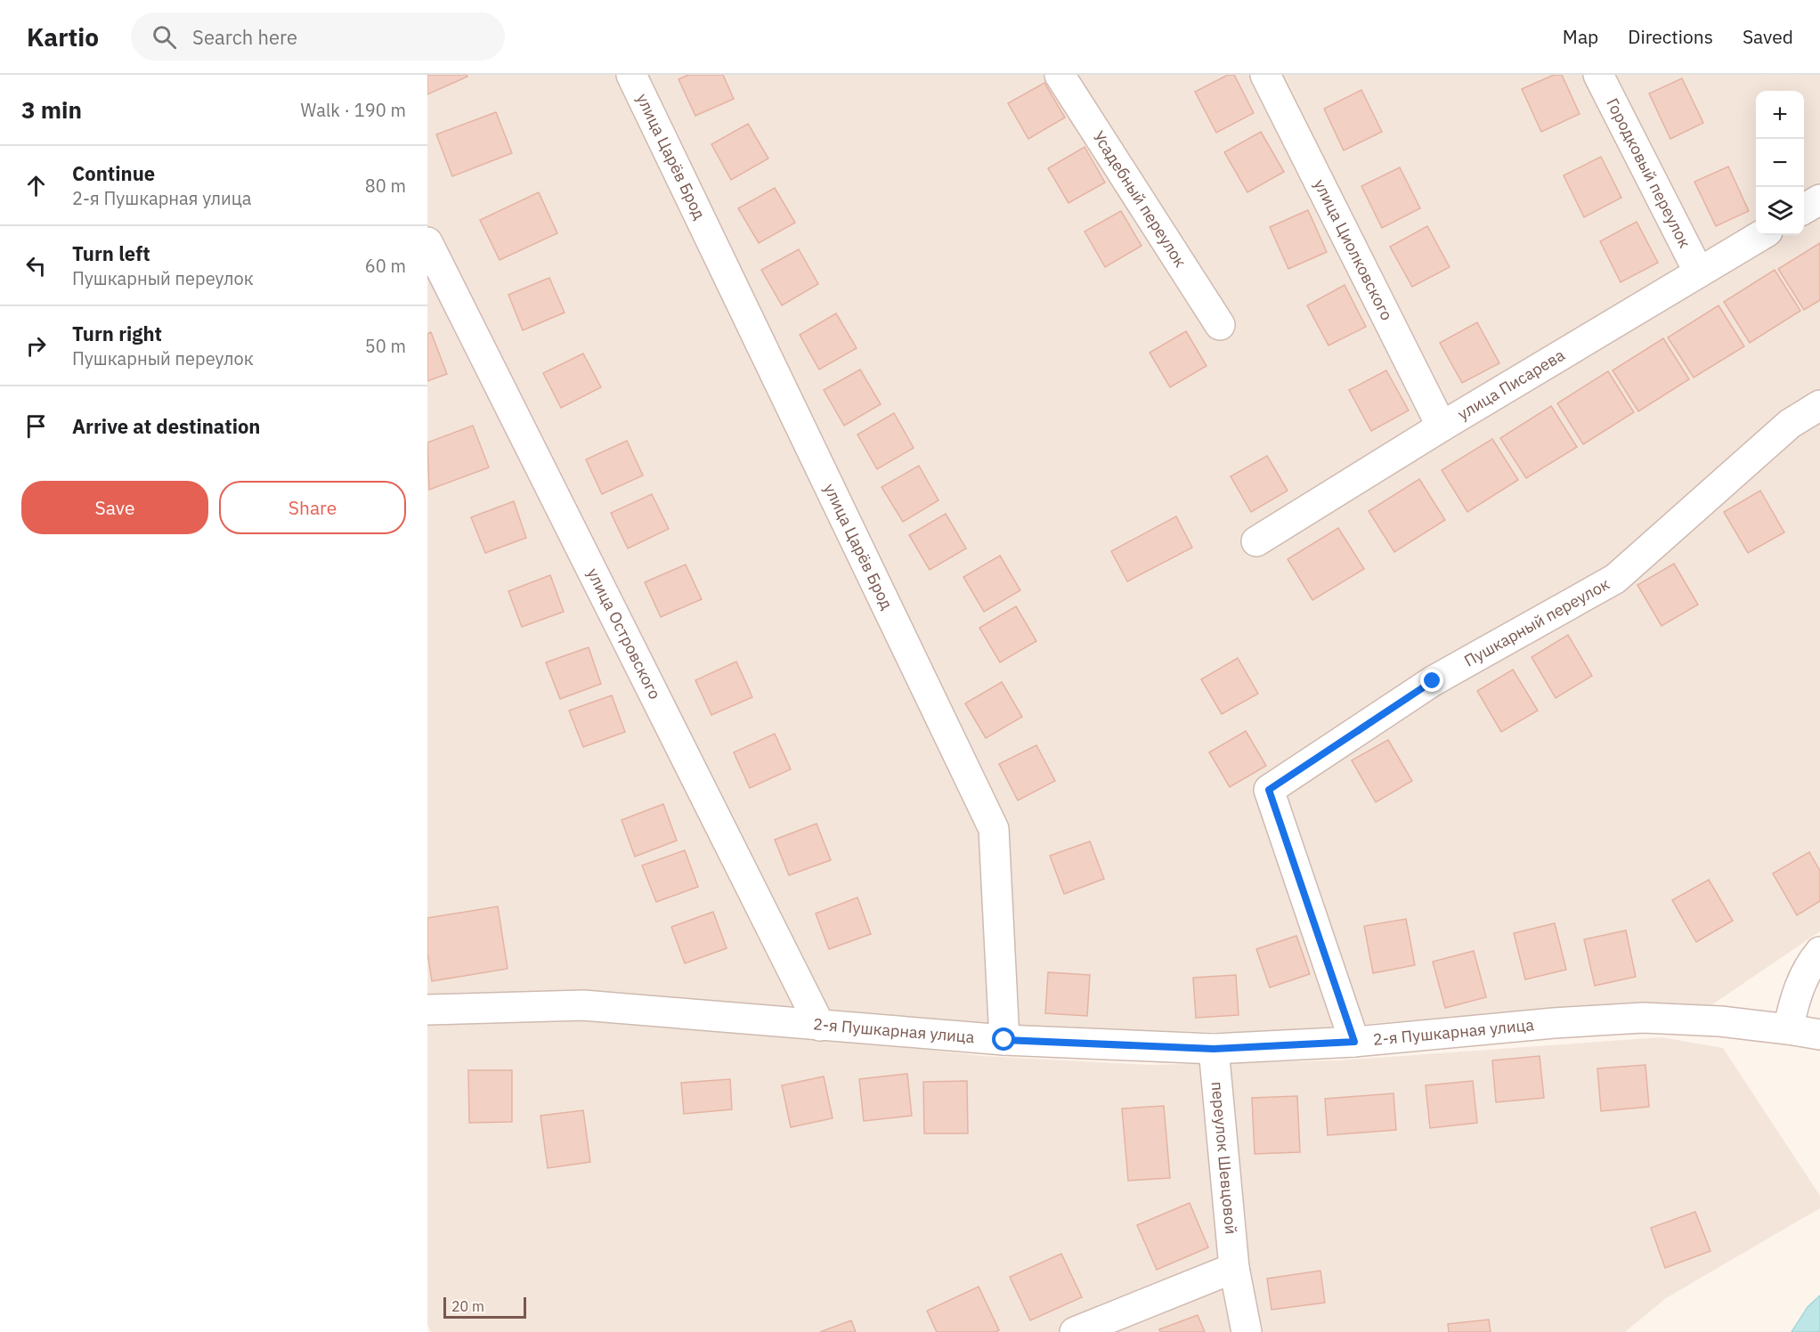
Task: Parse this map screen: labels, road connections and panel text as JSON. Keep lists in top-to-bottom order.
{
  "streets": {
    "street": [
      "улица Царёв Брод",
      "Городковый переулок",
      "Усадебный переулок",
      "улица Циолковского",
      "улица Писарева",
      "Пушкарный переулок",
      "улица Островского",
      "2-я Пушкарная улица",
      "переулок Шевцовой"
    ]
  },
  "crossings": [
    ["улица Царёв Брод", "2-я Пушкарная улица"],
    ["Городковый переулок", "улица Писарева"],
    ["улица Циолковского", "улица Писарева"],
    ["Пушкарный переулок", "2-я Пушкарная улица"],
    ["улица Островского", "2-я Пушкарная улица"],
    ["2-я Пушкарная улица", "переулок Шевцовой"]
  ],
  "scale_bar": "20 m",
  "page": {
    "header": "Kartio",
    "search": "Search here",
    "nav": ["Map", "Directions", "Saved"],
    "heading": ["3 min", "Walk · 190 m"],
    "map_buttons": ["+", "−"],
    "list": [
      ["Continue", "2-я Пушкарная улица", "80 m"],
      ["Turn left", "Пушкарный переулок", "60 m"],
      ["Turn right", "Пушкарный переулок", "50 m"],
      "Arrive at destination"
    ],
    "buttons": ["Save", "Share"],
    "scale": "20 m"
  }
}
